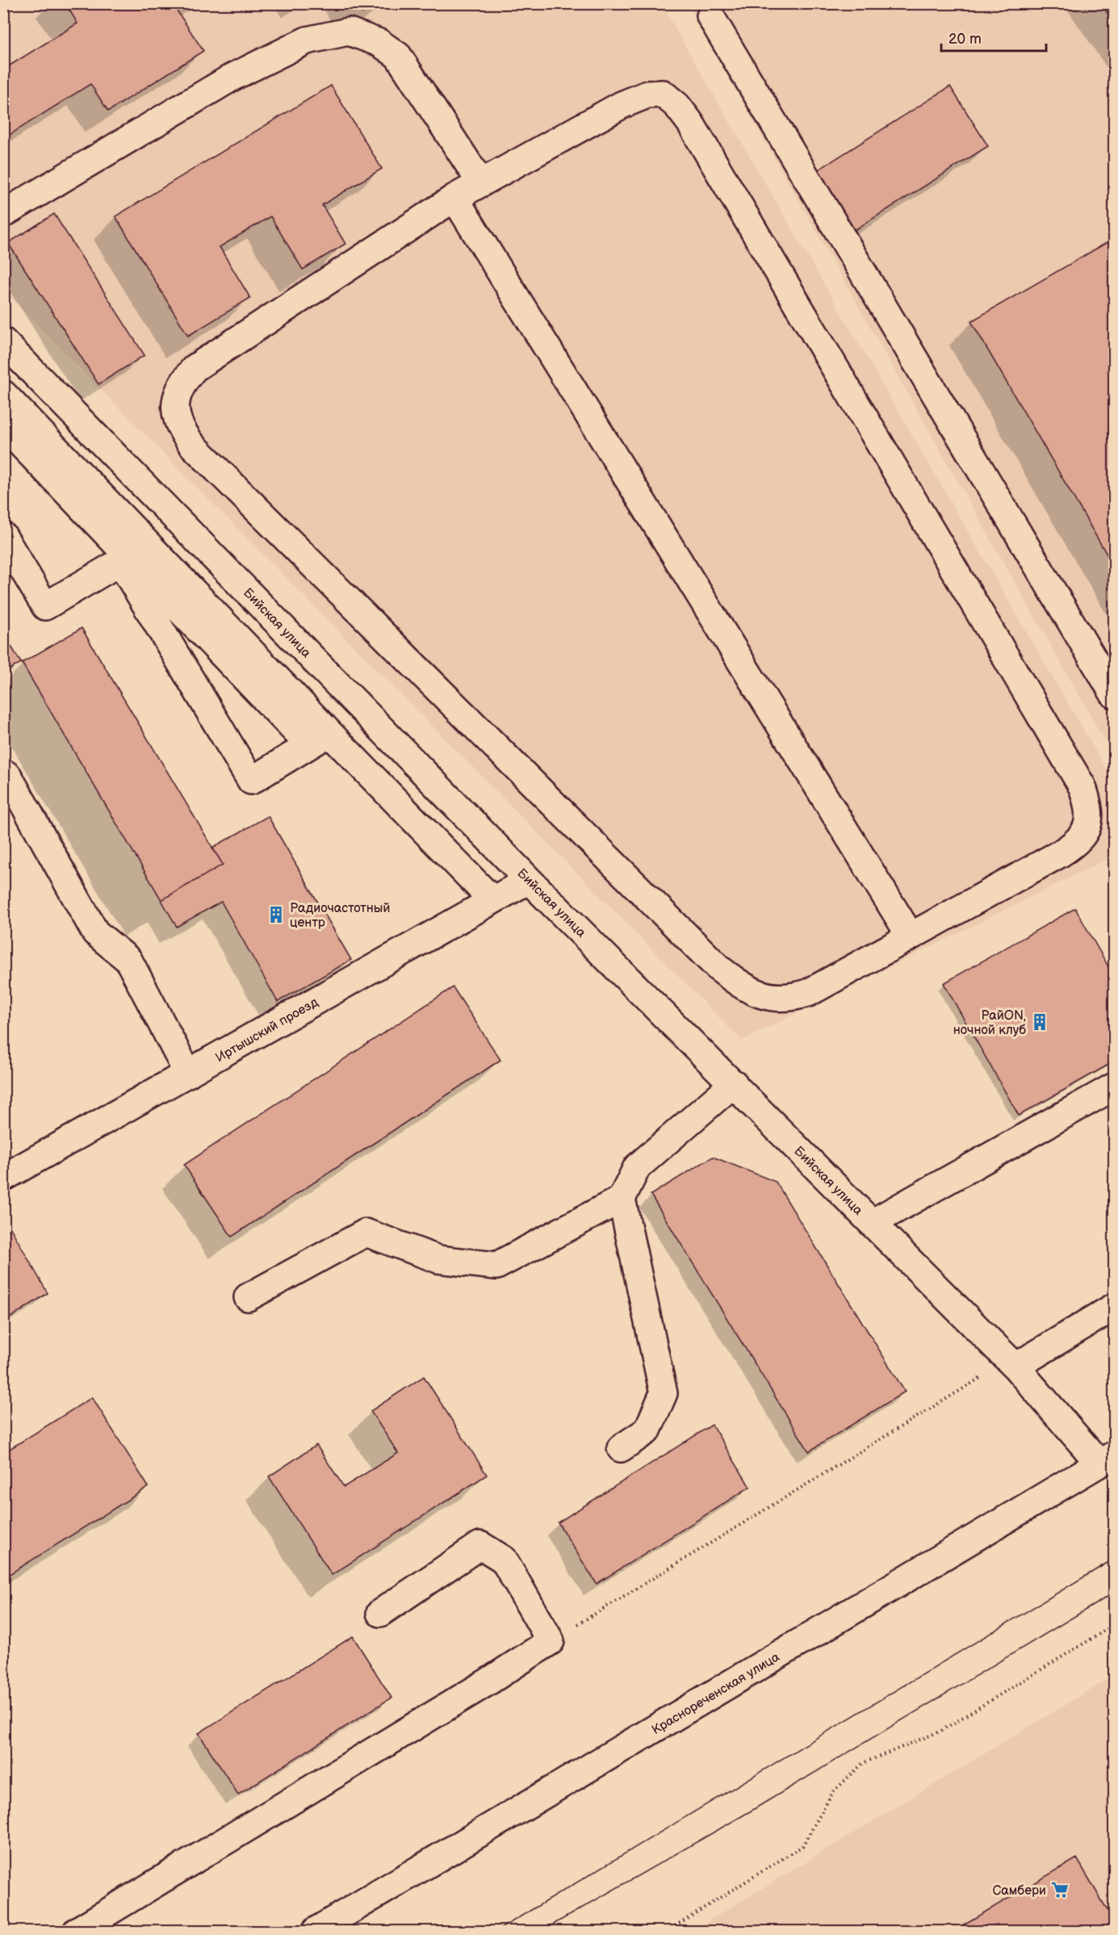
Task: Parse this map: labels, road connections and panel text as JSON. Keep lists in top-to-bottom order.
{
  "streets": {
    "street": ["Бийская улица", "Иртышский проезд", "Краснореченская улица"]
  },
  "crossings": [
    ["Бийская улица", "Иртышский проезд"],
    ["Бийская улица", "Краснореченская улица"]
  ],
  "places": {
    "building": ["Радиочастотный центр", "РайON, ночной клуб"],
    "supermarket": ["Самбери"]
  },
  "scale_bar": "20 m"
}
